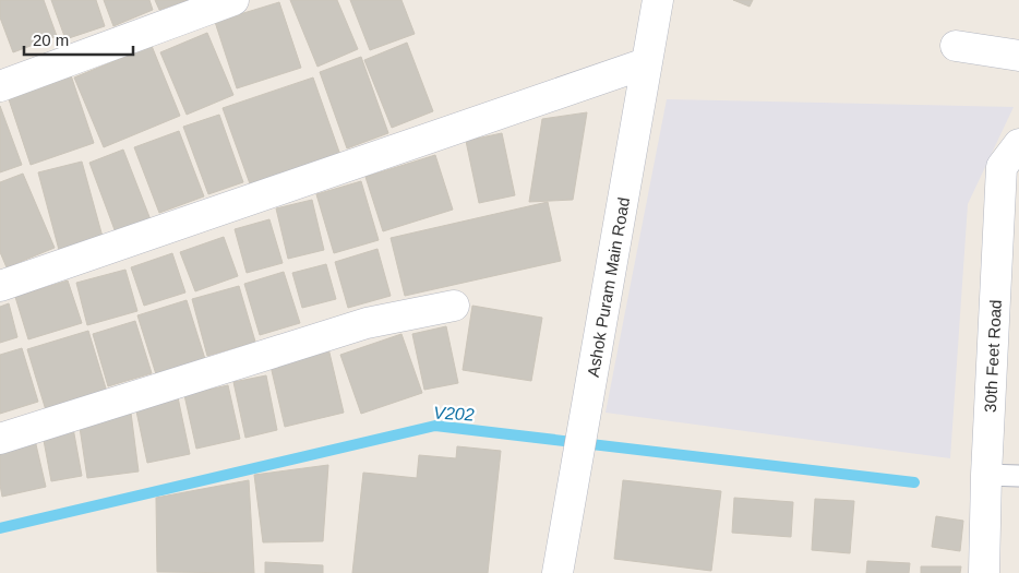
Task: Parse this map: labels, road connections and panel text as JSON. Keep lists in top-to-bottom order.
{
  "streets": {
    "street": ["Ashok Puram Main Road", "30th Feet Road"]
  },
  "water": ["V202"],
  "scale_bar": "20 m"
}
